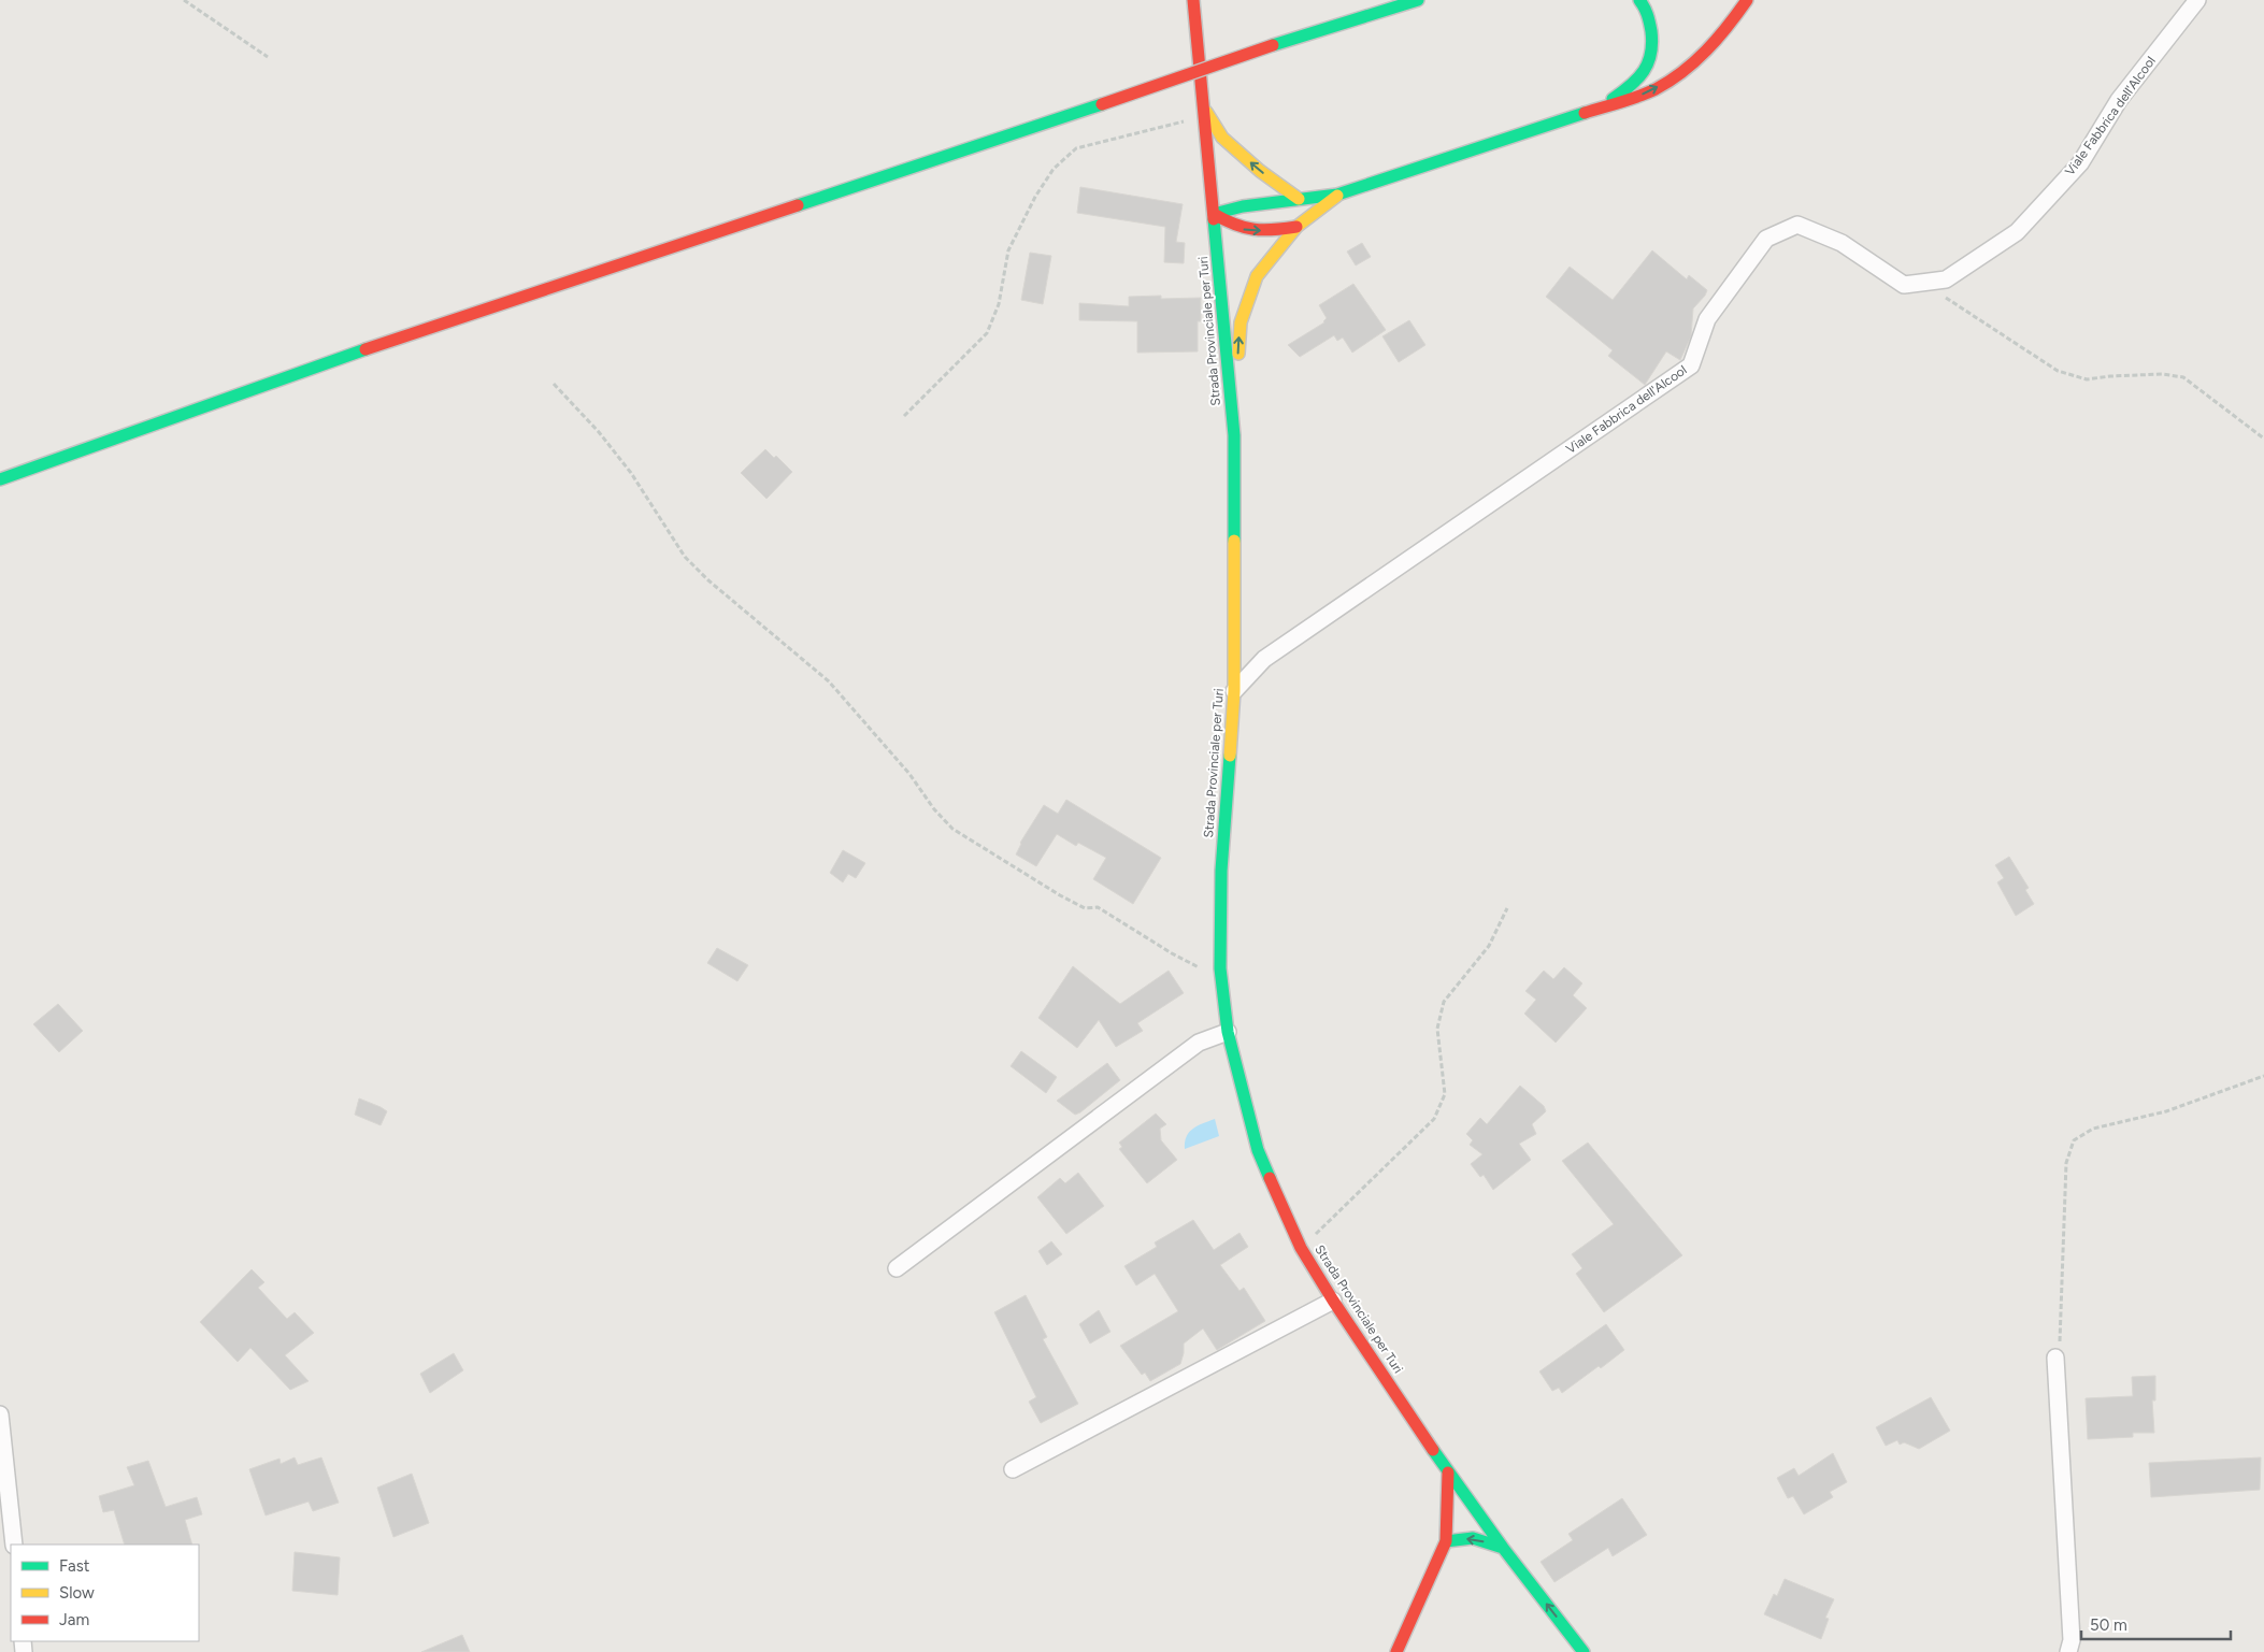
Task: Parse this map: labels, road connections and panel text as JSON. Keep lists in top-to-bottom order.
{
  "streets": {
    "main road": ["Strada Provinciale per Turi"],
    "street": ["Viale Fabbrica dell'Alcool"]
  },
  "crossings": [
    ["Viale Fabbrica dell'Alcool", "Strada Provinciale per Turi"]
  ],
  "legend": ["Fast", "Slow", "Jam"],
  "scale_bar": "50 m"
}
